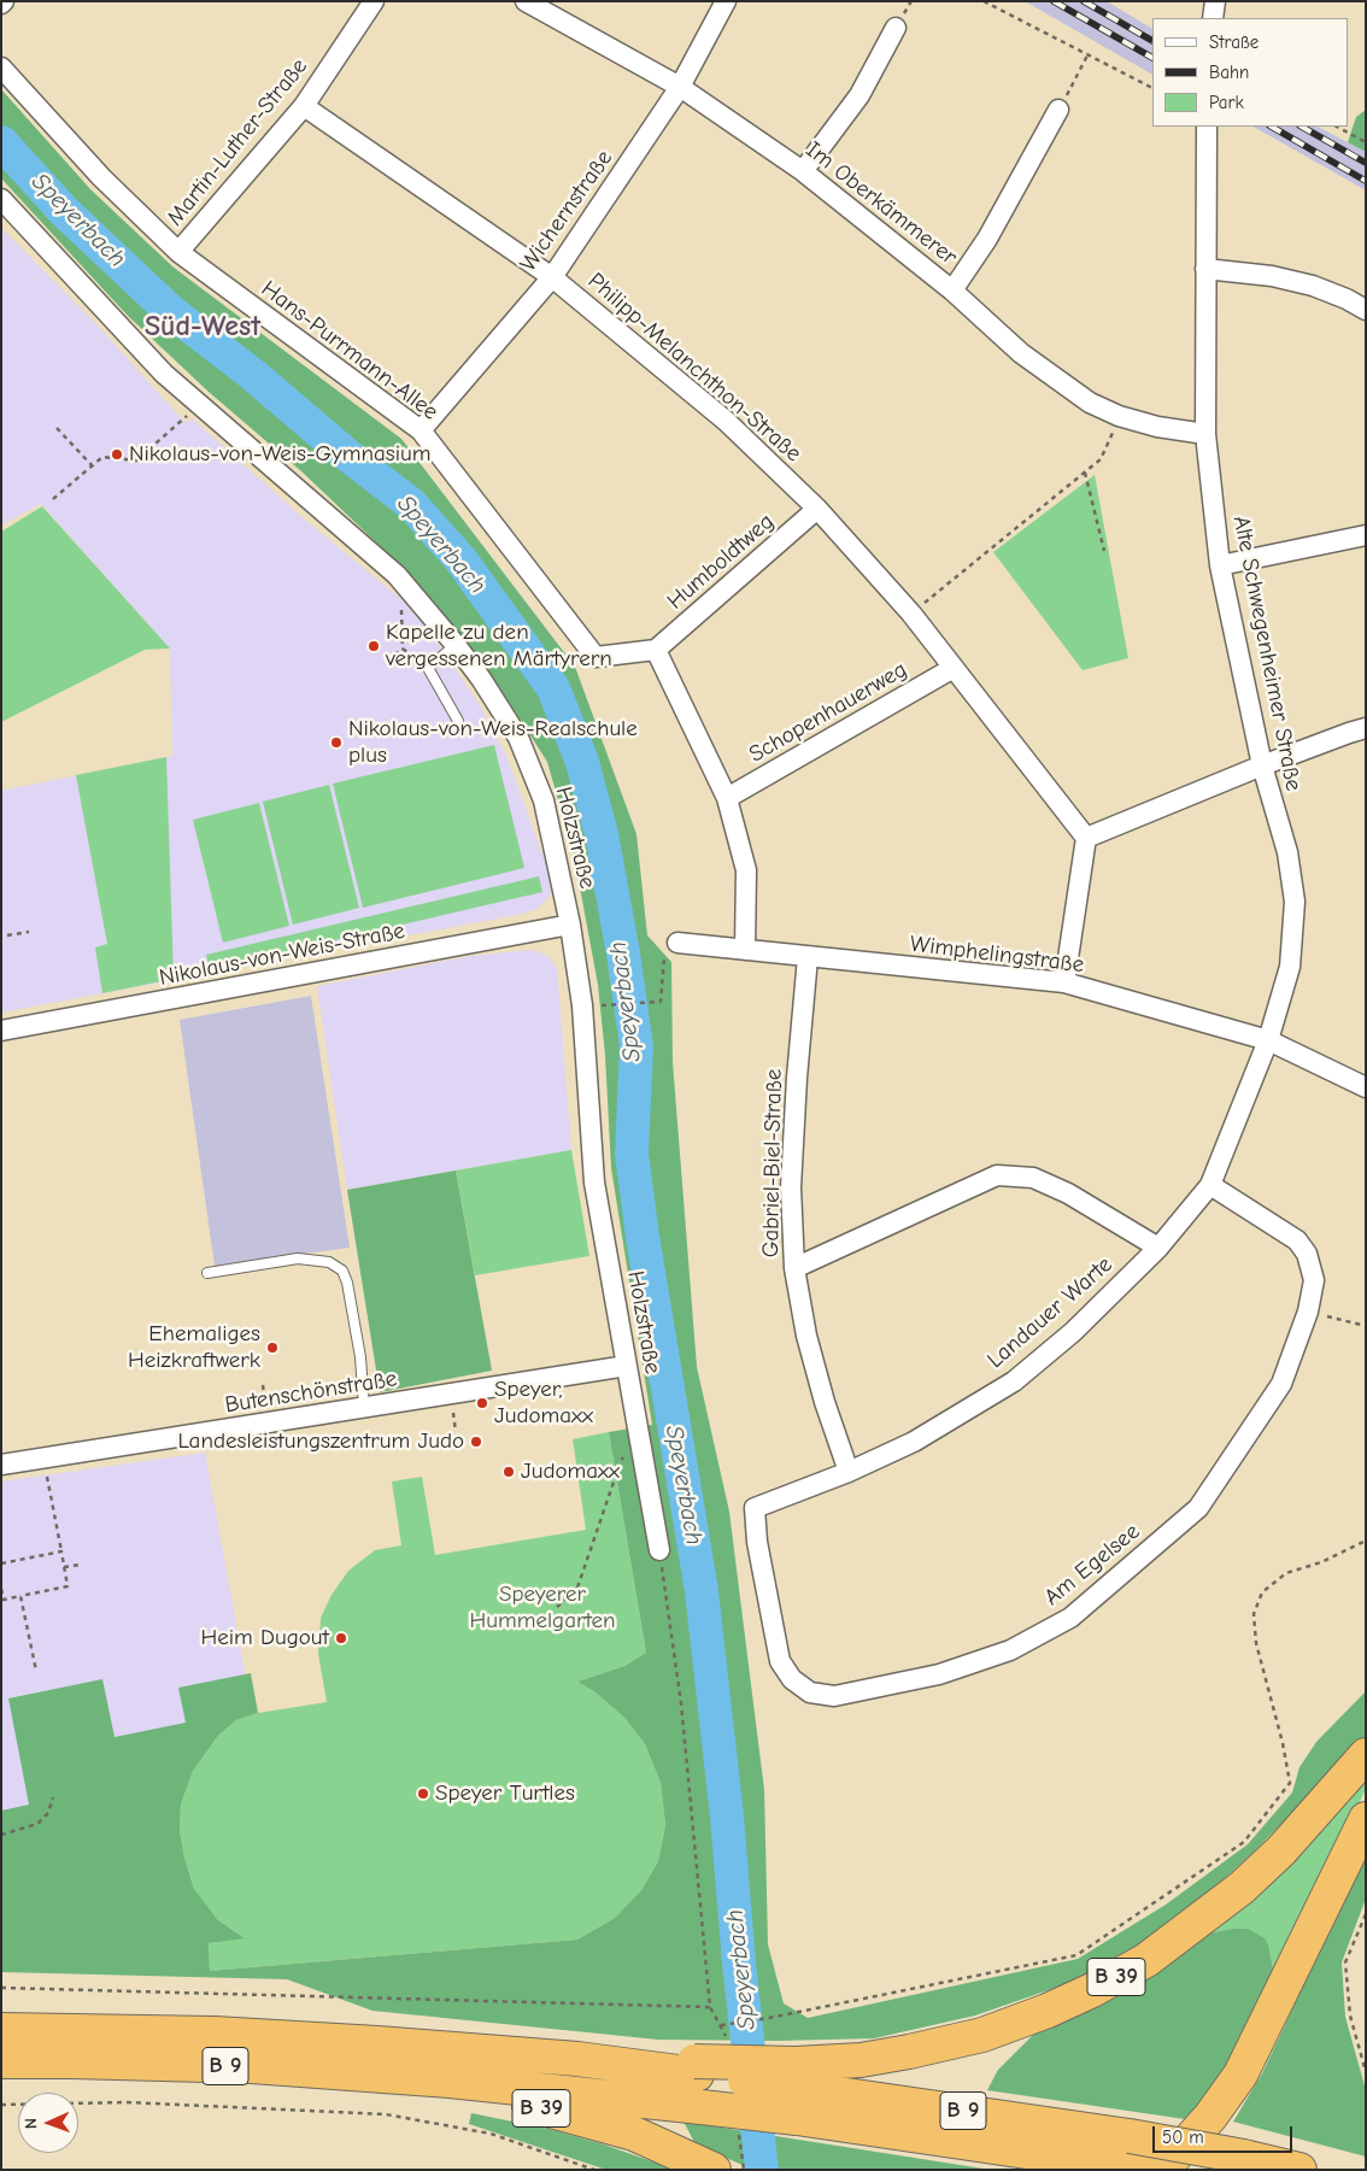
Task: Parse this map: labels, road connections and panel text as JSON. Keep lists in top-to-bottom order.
{
  "streets": {
    "highway": ["B 39", "B 9"],
    "street": [
      "Martin-Luther-Straße",
      "Im Oberkämmerer",
      "Wichernstraße",
      "Hans-Purrmann-Allee",
      "Philipp-Melanchthon-Straße",
      "Humboldtweg",
      "Alte Schwegenheimer Straße",
      "Schopenhauerweg",
      "Holzstraße",
      "Nikolaus-von-Weis-Straße",
      "Wimphelingstraße",
      "Gabriel-Biel-Straße",
      "Landauer Warte",
      "Butenschönstraße",
      "Am Egelsee"
    ]
  },
  "crossings": [
    ["Martin-Luther-Straße", "Hans-Purrmann-Allee"],
    ["Martin-Luther-Straße", "Philipp-Melanchthon-Straße"],
    ["Im Oberkämmerer", "Wichernstraße"],
    ["Im Oberkämmerer", "Alte Schwegenheimer Straße"],
    ["Wichernstraße", "Hans-Purrmann-Allee"],
    ["Wichernstraße", "Philipp-Melanchthon-Straße"],
    ["Hans-Purrmann-Allee", "Humboldtweg"],
    ["Philipp-Melanchthon-Straße", "Humboldtweg"],
    ["Philipp-Melanchthon-Straße", "Schopenhauerweg"],
    ["Alte Schwegenheimer Straße", "Wimphelingstraße"],
    ["Alte Schwegenheimer Straße", "Landauer Warte"],
    ["Holzstraße", "Nikolaus-von-Weis-Straße"],
    ["Holzstraße", "Butenschönstraße"],
    ["Wimphelingstraße", "Gabriel-Biel-Straße"],
    ["Wimphelingstraße", "Landauer Warte"],
    ["Gabriel-Biel-Straße", "Landauer Warte"],
    ["Landauer Warte", "Am Egelsee"],
    ["B 39", "B 9"]
  ],
  "districts": ["Süd-West"],
  "water": ["Speyerbach"],
  "parks": ["Speyerer Hummelgarten"],
  "places": [
    "Nikolaus-von-Weis-Gymnasium",
    "Kapelle zu den vergessenen Märtyrern",
    "Nikolaus-von-Weis-Realschule plus",
    "Ehemaliges Heizkraftwerk",
    "Speyer, Judomaxx",
    "Landesleistungszentrum Judo",
    "Judomaxx",
    "Heim Dugout",
    "Speyer Turtles"
  ],
  "legend": ["Straße", "Bahn", "Park"],
  "scale_bar": "50 m",
  "north": "left"
}
